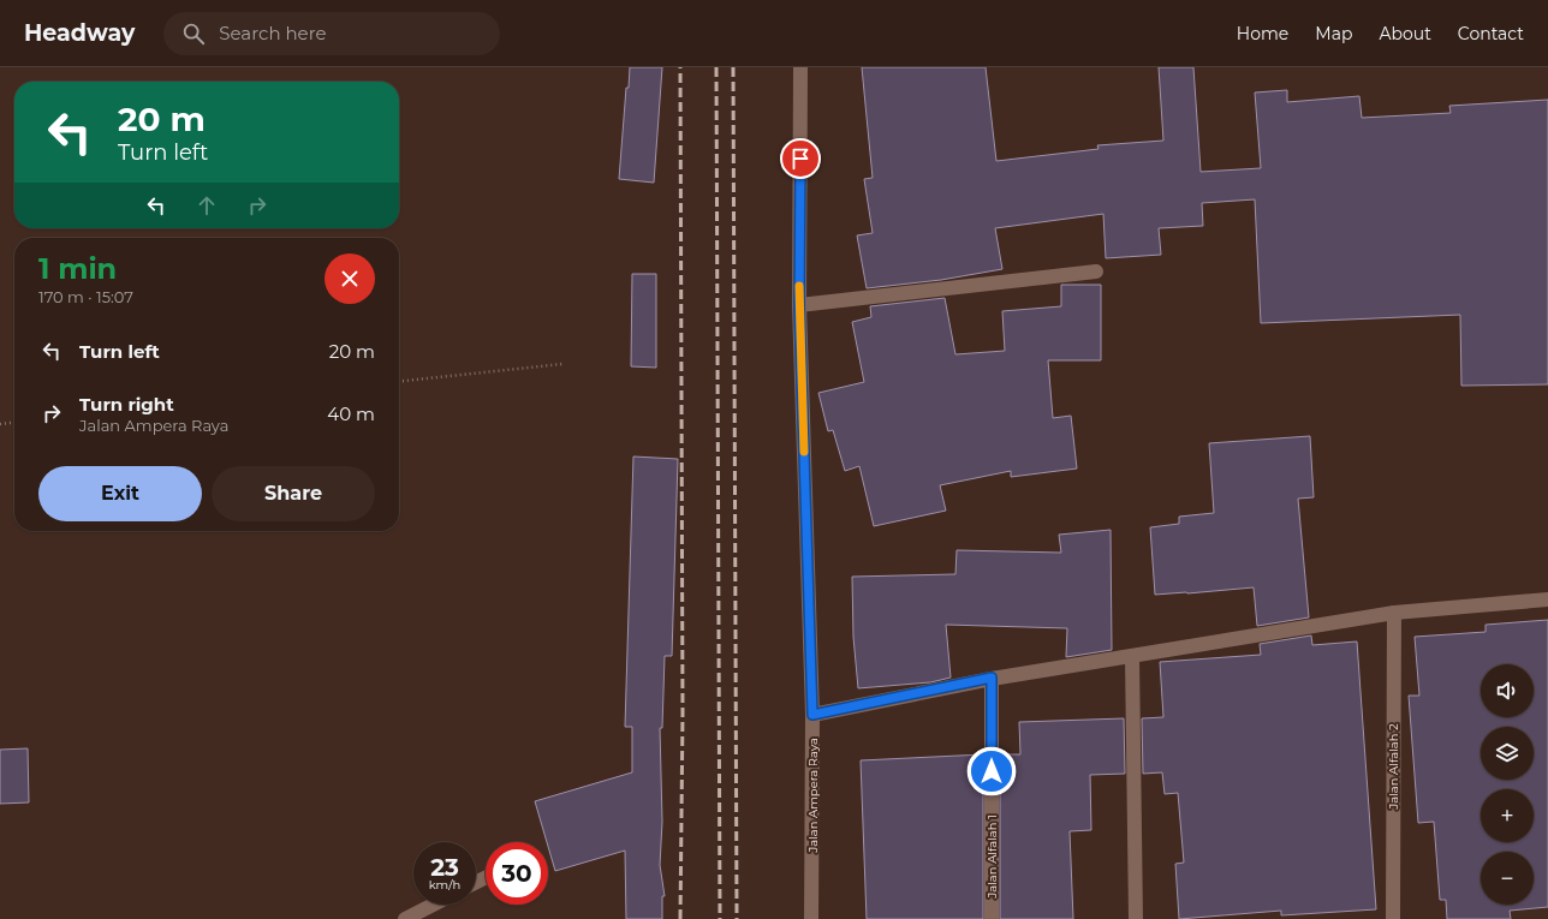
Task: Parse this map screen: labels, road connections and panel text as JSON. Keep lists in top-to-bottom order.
{
  "streets": {
    "street": ["Jalan Alfalah 2", "Jalan Ampera Raya", "Jalan Alfalah 1"]
  },
  "page": {
    "header": "Headway",
    "search": "Search here",
    "nav": [
      "Home",
      "Map",
      "About",
      "Contact"
    ],
    "turn": ["20 m", "Turn left"],
    "heading": ["1 min", "170 m · 15:07"],
    "list": [
      {
        "name": "Turn left",
        "value": "20 m"
      },
      {
        "name": "Turn right",
        "note": "Jalan Ampera Raya",
        "value": "40 m"
      }
    ],
    "buttons": ["Exit", "Share"],
    "map_buttons": ["+", "−"],
    "speed": "23 km/h",
    "limit": "30"
  }
}
